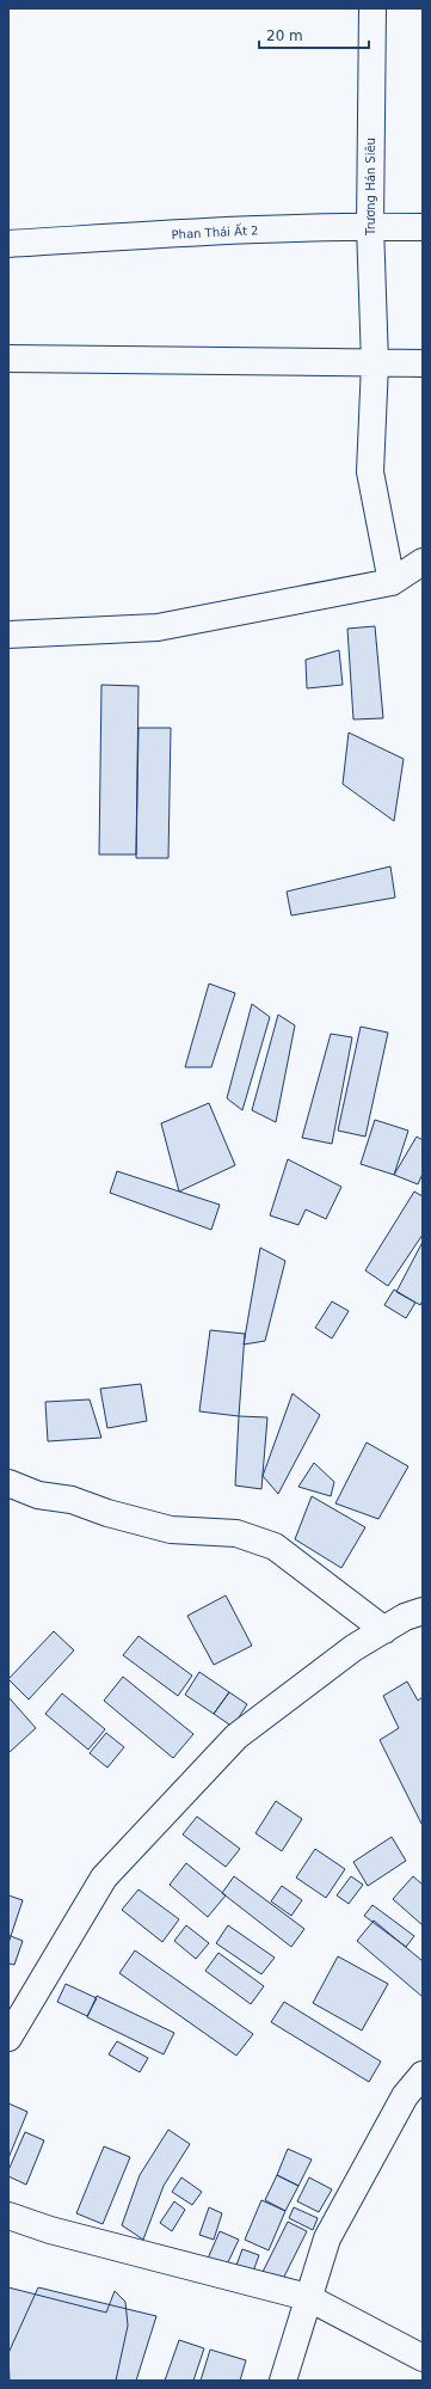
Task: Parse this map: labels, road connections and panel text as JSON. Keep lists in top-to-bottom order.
{
  "streets": {
    "street": ["Trương Hán Siêu", "Phan Thái Ất 2"]
  },
  "crossings": [
    ["Trương Hán Siêu", "Phan Thái Ất 2"]
  ],
  "scale_bar": "20 m"
}
